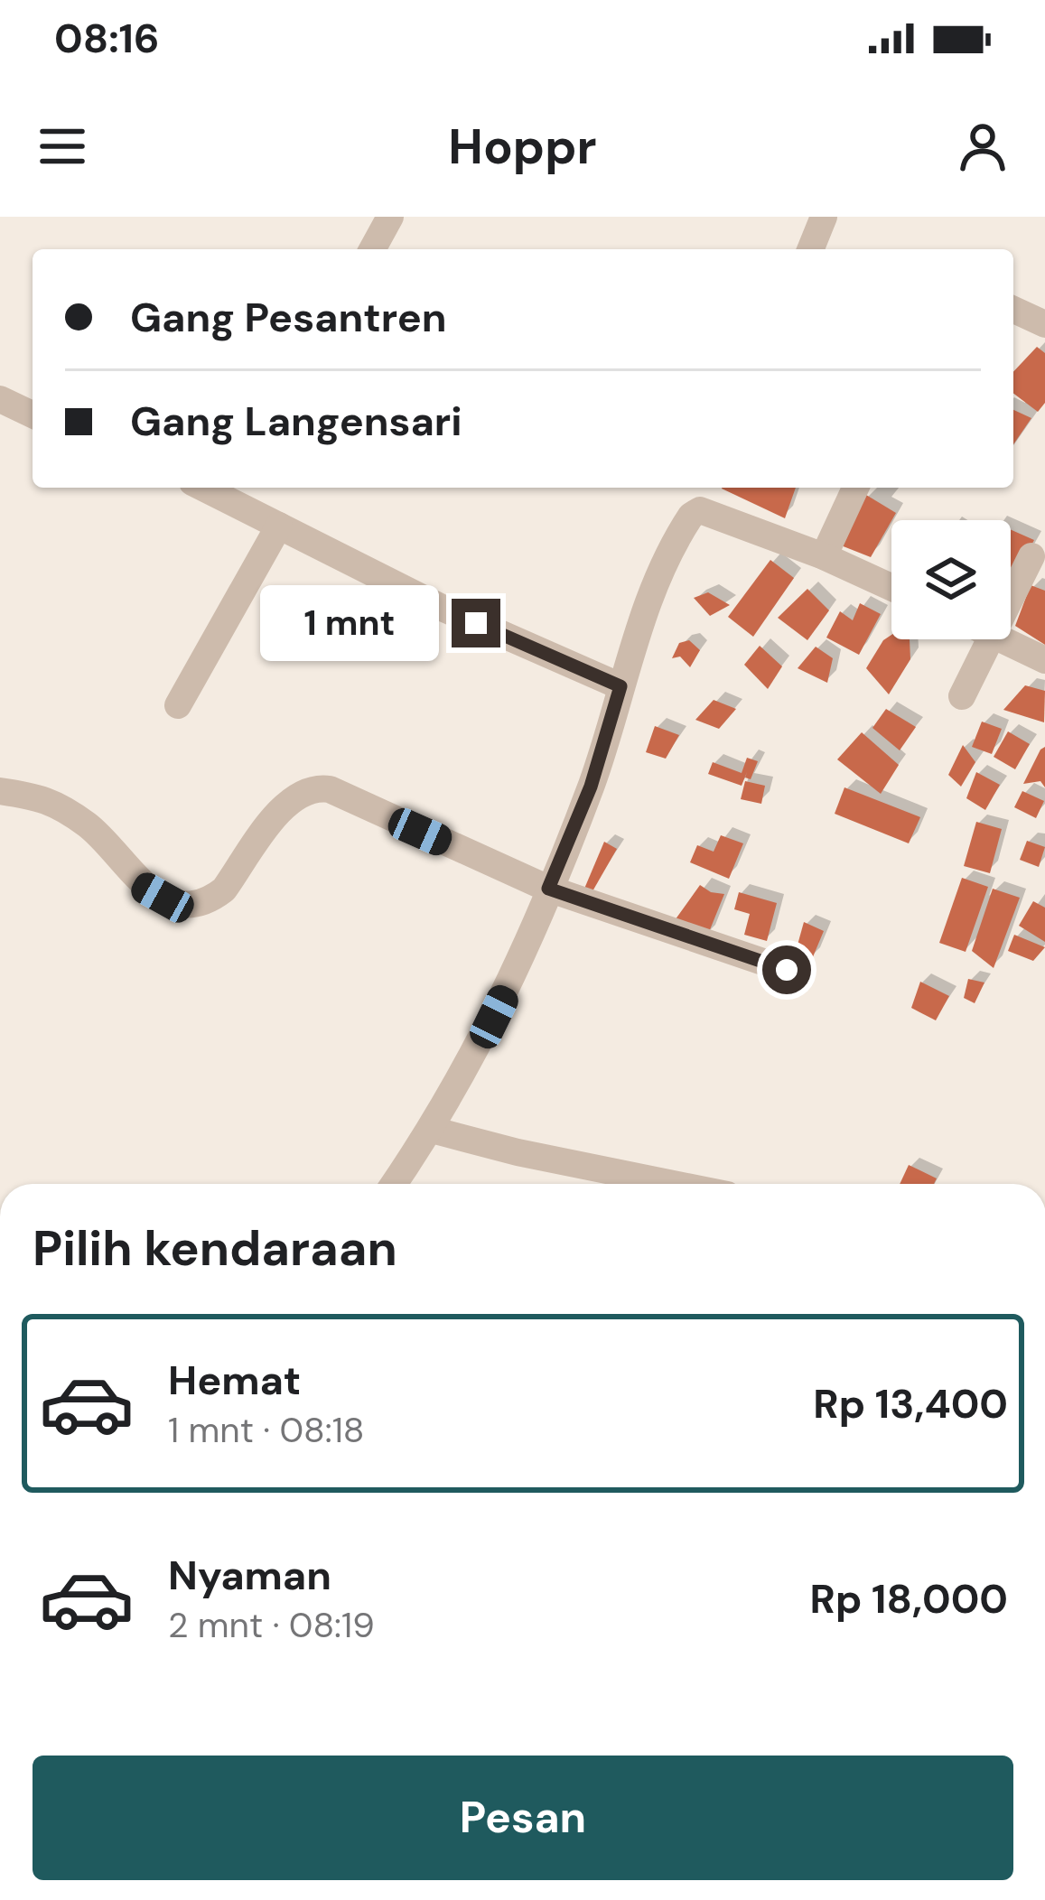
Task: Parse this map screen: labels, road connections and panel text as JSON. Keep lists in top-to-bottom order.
{
  "page": {
    "status": "08:16",
    "header": "Hoppr",
    "banner": ["Gang Pesantren", "Gang Langensari"],
    "bubble": "1 mnt",
    "heading": "Pilih kendaraan",
    "list": [
      {
        "name": "Hemat",
        "note": "1 mnt · 08:18",
        "value": "Rp 13,400"
      },
      {
        "name": "Nyaman",
        "note": "2 mnt · 08:19",
        "value": "Rp 18,000"
      }
    ],
    "buttons": "Pesan"
  }
}
